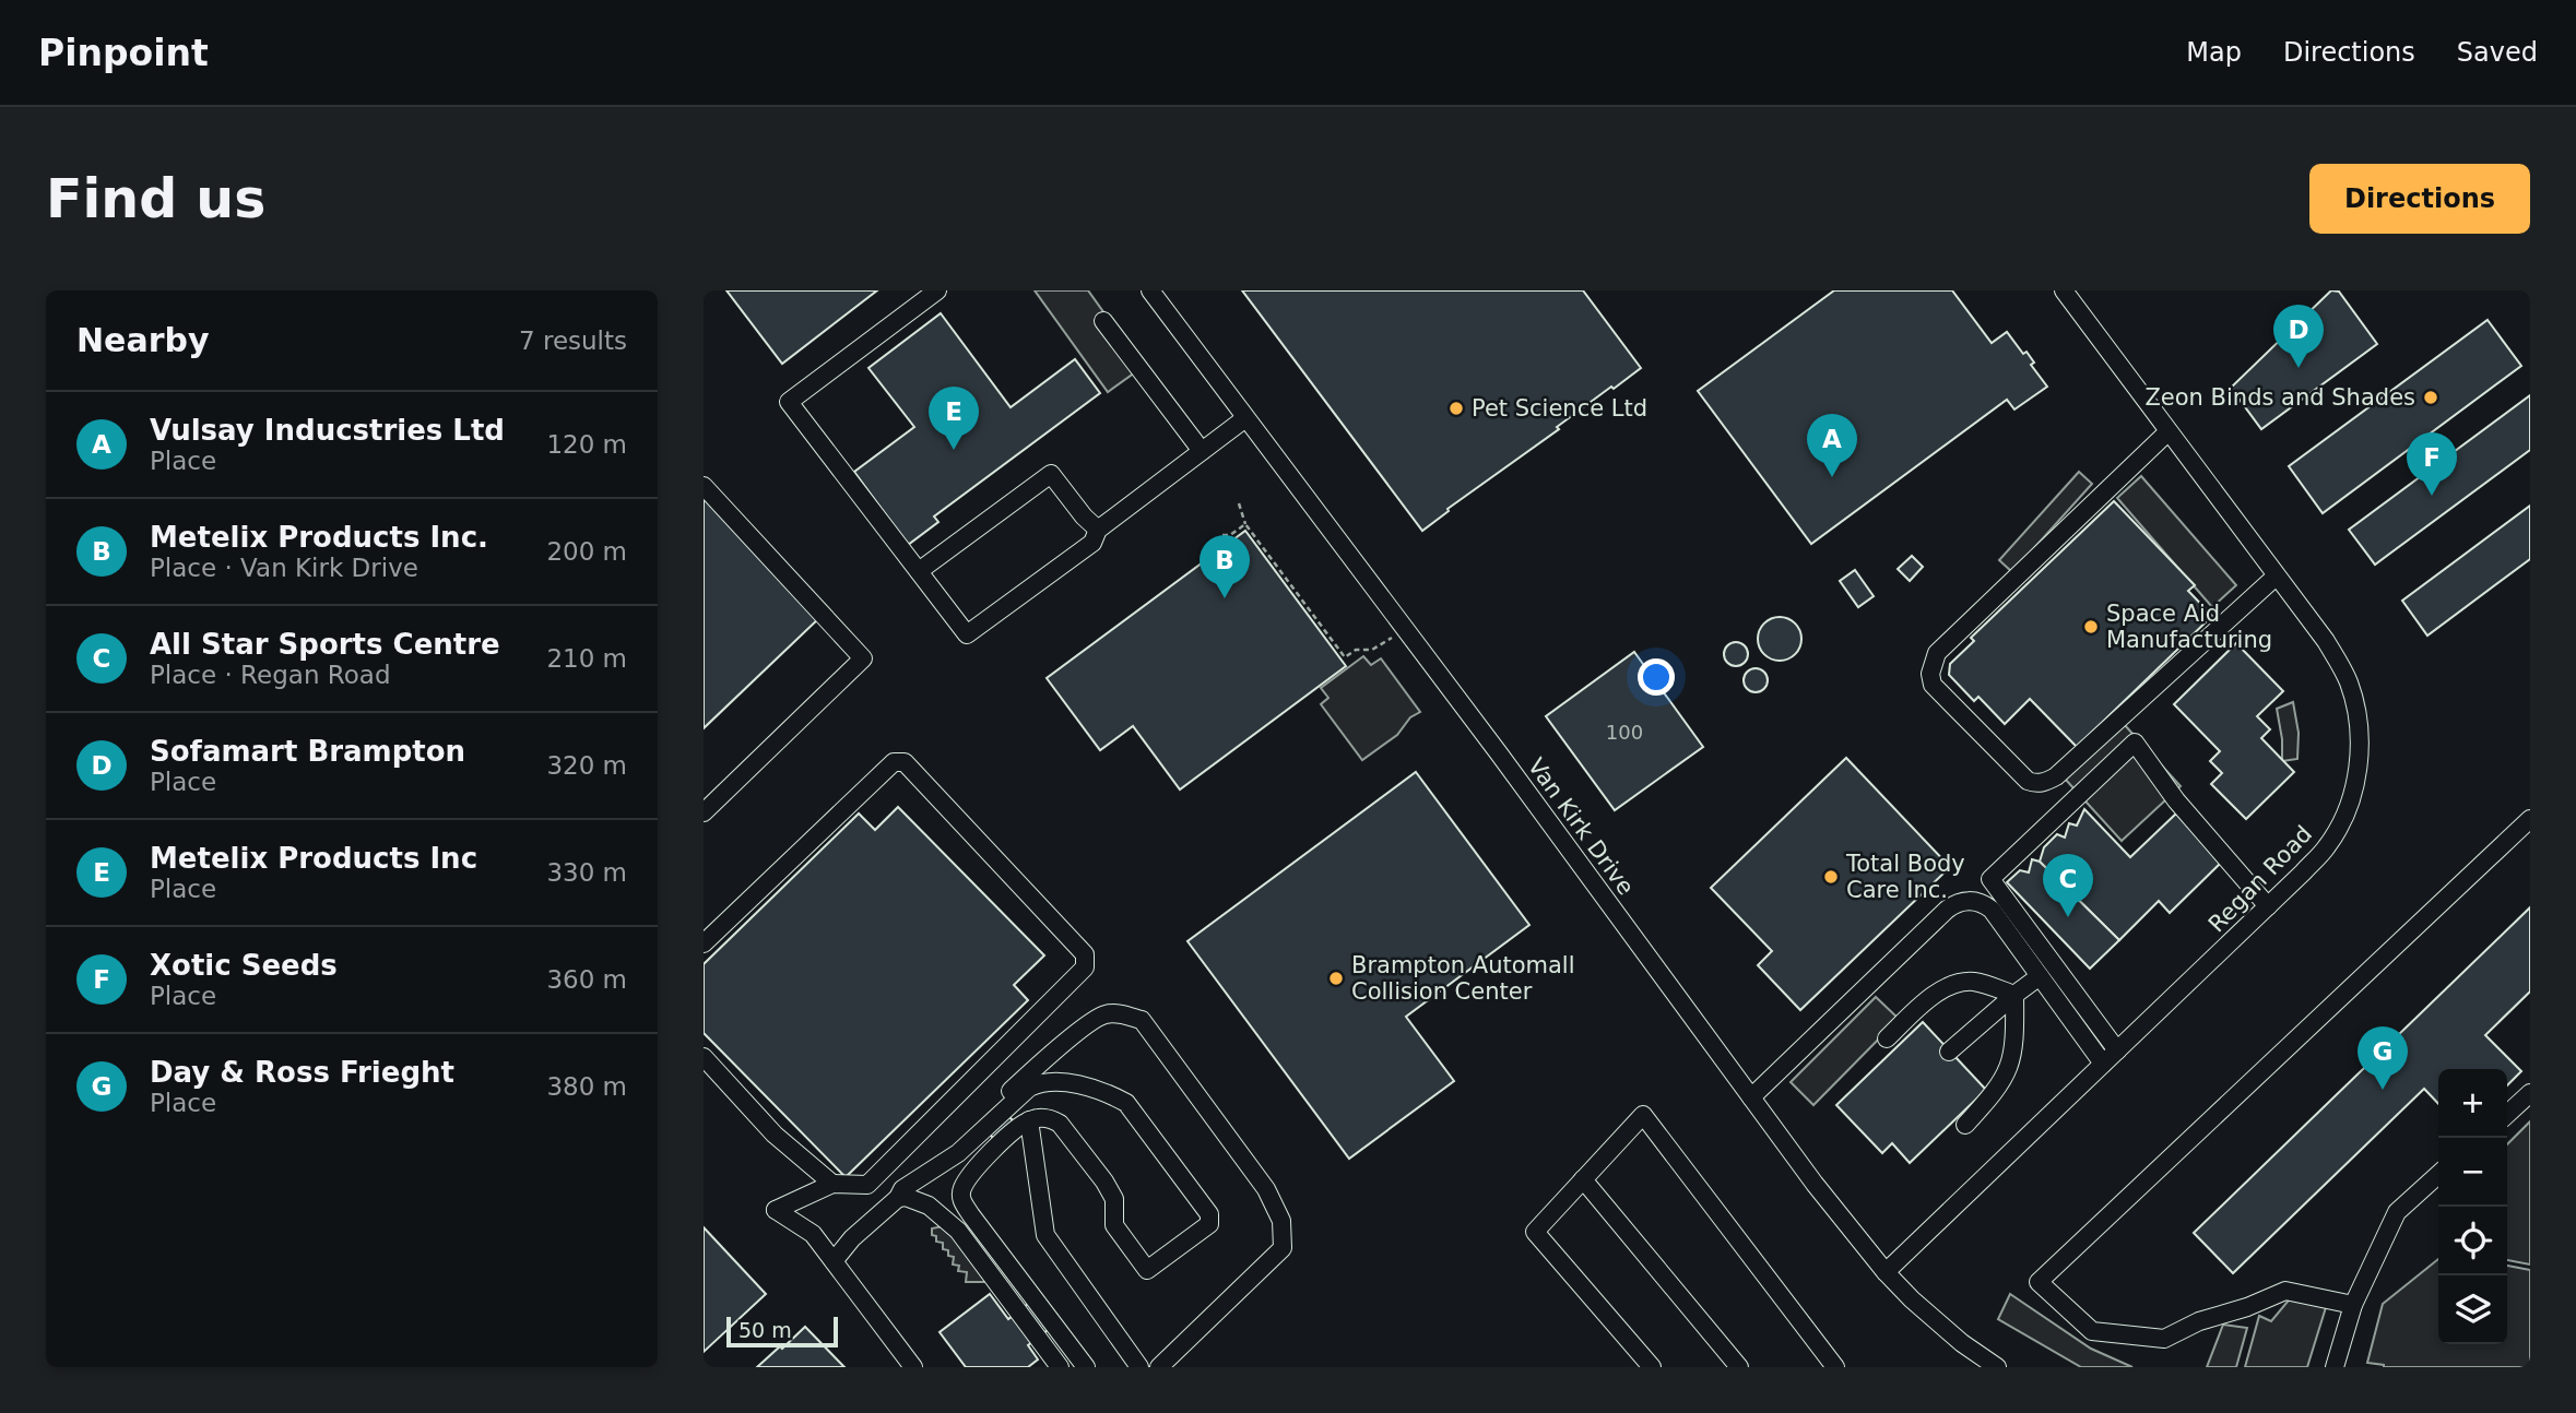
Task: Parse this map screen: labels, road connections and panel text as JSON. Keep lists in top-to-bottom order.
{
  "streets": {
    "street": ["Van Kirk Drive", "Regan Road"]
  },
  "crossings": [
    ["Van Kirk Drive", "Regan Road"]
  ],
  "places": [
    "Zeon Binds and Shades",
    "Pet Science Ltd",
    "Space Aid Manufacturing",
    "Total Body Care Inc.",
    "Brampton Automall Collision Center"
  ],
  "house_numbers": ["100"],
  "scale_bar": "50 m",
  "page": {
    "header": "Pinpoint",
    "nav": ["Map", "Directions", "Saved"],
    "buttons": "Directions",
    "title": "Find us",
    "heading": ["Nearby", "7 results"],
    "pins": [
      "D",
      "E",
      "A",
      "F",
      "B",
      "C",
      "G"
    ],
    "list": [
      {
        "mark": "A",
        "name": "Vulsay Inducstries Ltd",
        "note": "Place",
        "value": "120 m"
      },
      {
        "mark": "B",
        "name": "Metelix Products Inc.",
        "note": "Place · Van Kirk Drive",
        "value": "200 m"
      },
      {
        "mark": "C",
        "name": "All Star Sports Centre",
        "note": "Place · Regan Road",
        "value": "210 m"
      },
      {
        "mark": "D",
        "name": "Sofamart Brampton",
        "note": "Place",
        "value": "320 m"
      },
      {
        "mark": "E",
        "name": "Metelix Products Inc",
        "note": "Place",
        "value": "330 m"
      },
      {
        "mark": "F",
        "name": "Xotic Seeds",
        "note": "Place",
        "value": "360 m"
      },
      {
        "mark": "G",
        "name": "Day & Ross Frieght",
        "note": "Place",
        "value": "380 m"
      }
    ],
    "map_buttons": ["+", "−"],
    "scale": "50 m"
  }
}
